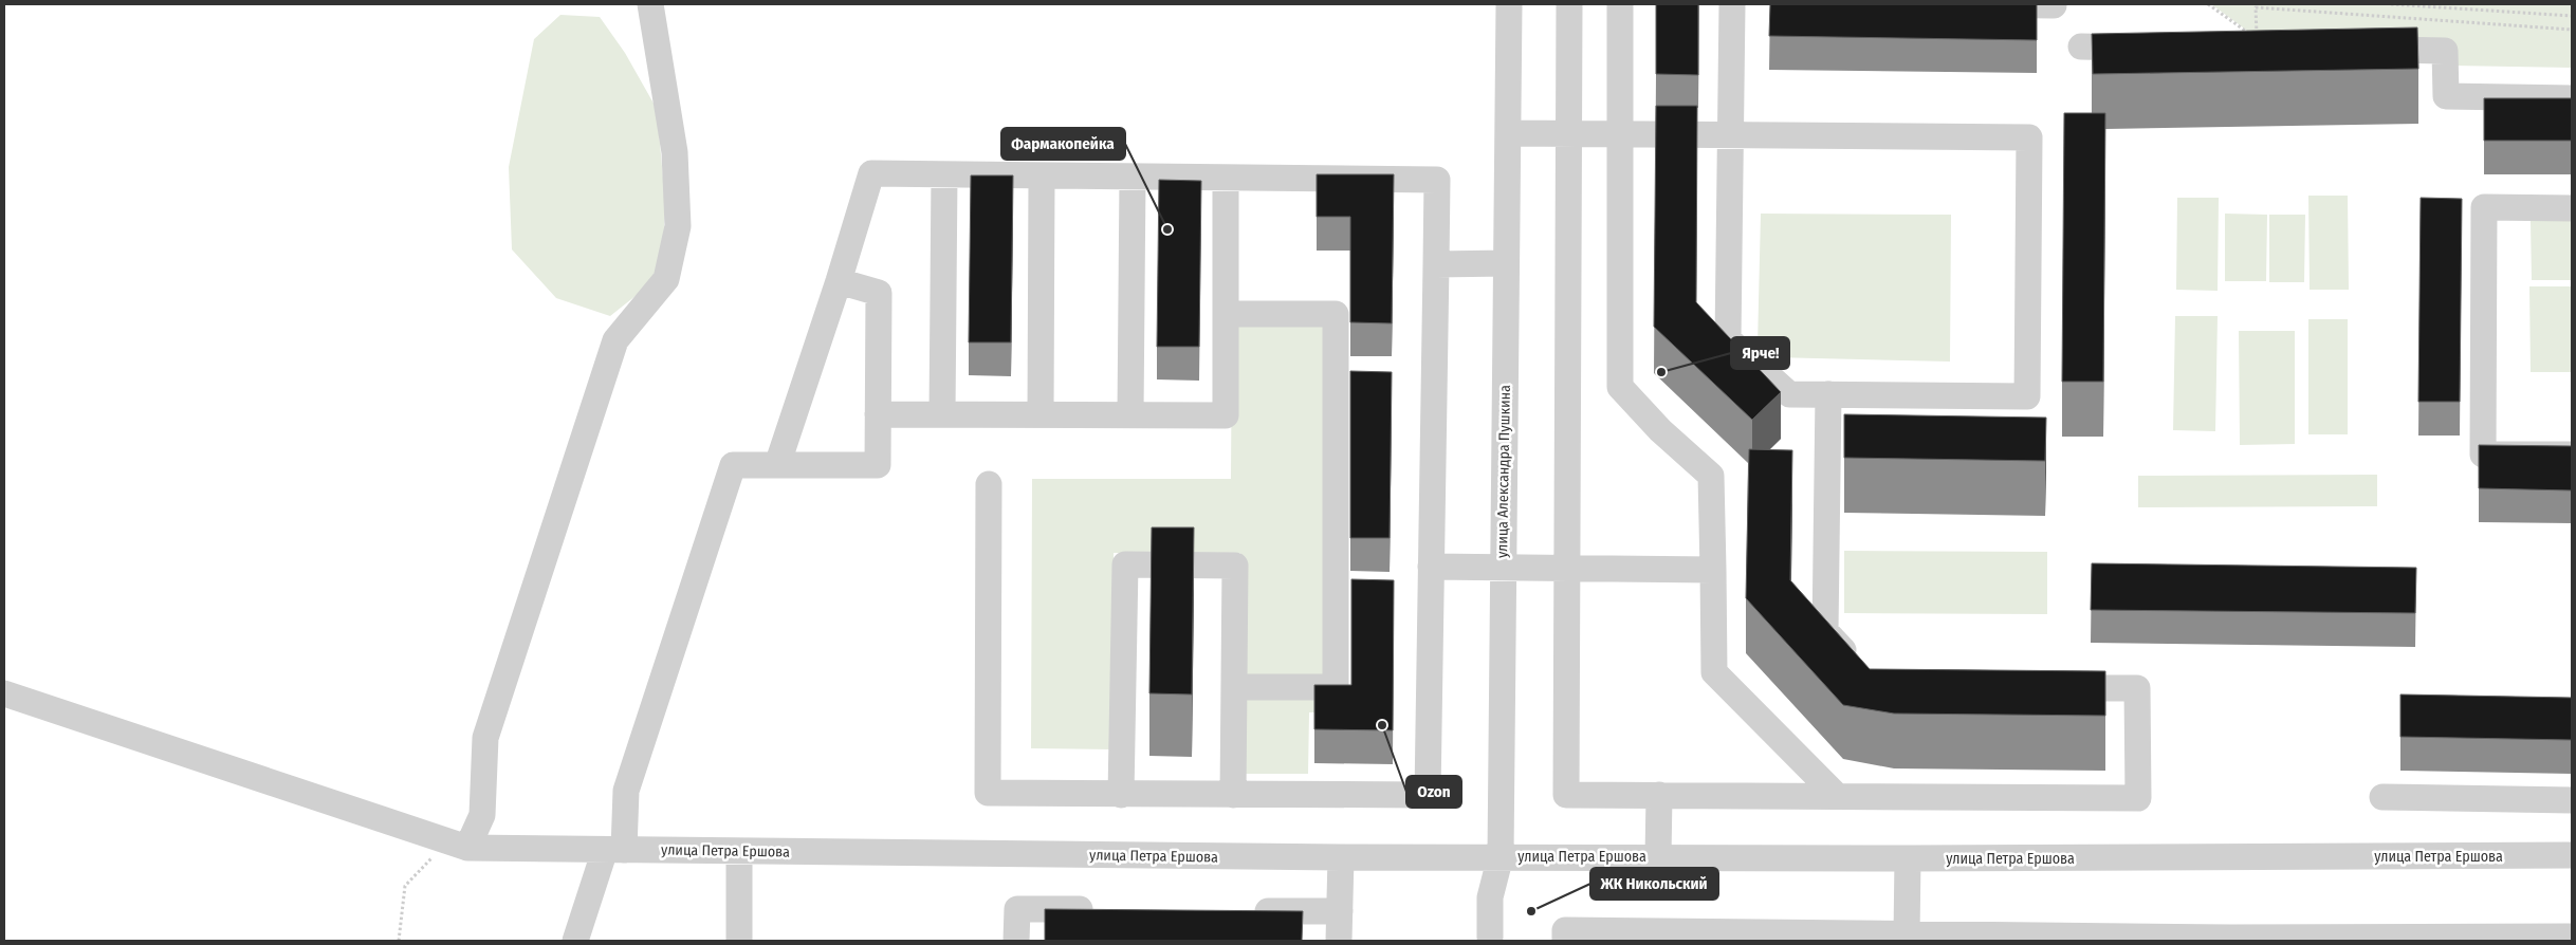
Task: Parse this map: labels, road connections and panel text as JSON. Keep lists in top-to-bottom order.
{
  "streets": {
    "street": ["улица Александра Пушкина", "улица Петра Ершова"]
  },
  "crossings": [
    ["улица Александра Пушкина", "улица Петра Ершова"]
  ],
  "places": [
    "Фармакопейка",
    "Ярче!",
    "Ozon",
    "ЖК Никольский"
  ]
}
